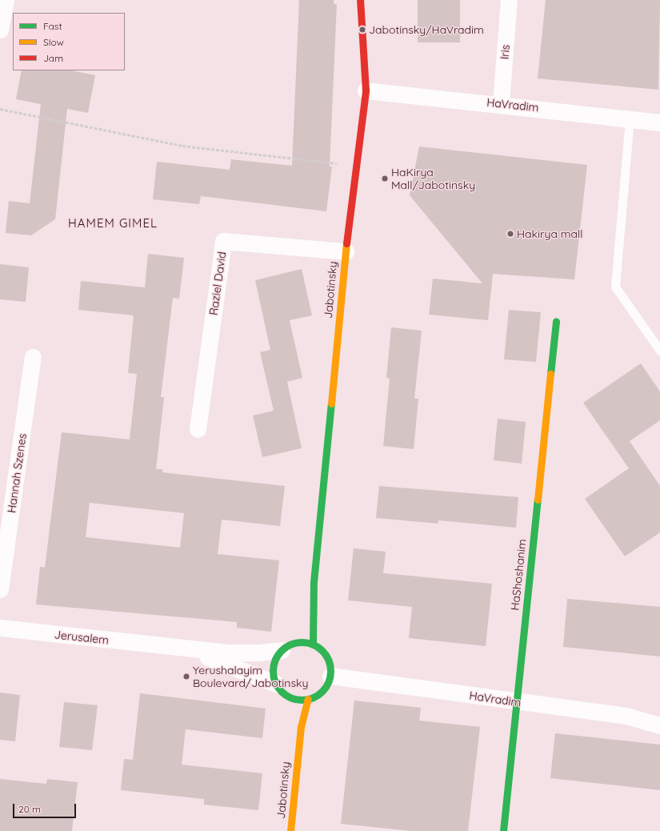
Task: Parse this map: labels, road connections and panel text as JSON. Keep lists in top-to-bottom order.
{
  "streets": {
    "street": [
      "Iris",
      "HaVradim",
      "Raziel David",
      "Jabotinsky",
      "Hannah Szenes",
      "HaShoshanim",
      "Jerusalem"
    ]
  },
  "crossings": [
    ["Iris", "HaVradim"],
    ["HaVradim", "Jabotinsky"],
    ["HaVradim", "HaShoshanim"],
    ["HaVradim", "Jerusalem"],
    ["Raziel David", "Jabotinsky"],
    ["Jabotinsky", "Jerusalem"]
  ],
  "districts": ["HAMEM GIMEL"],
  "places": [
    "Jabotinsky/HaVradim",
    "HaKirya Mall/Jabotinsky",
    "Hakirya mall",
    "Yerushalayim Boulevard/Jabotinsky"
  ],
  "legend": ["Fast", "Slow", "Jam"],
  "scale_bar": "20 m"
}
